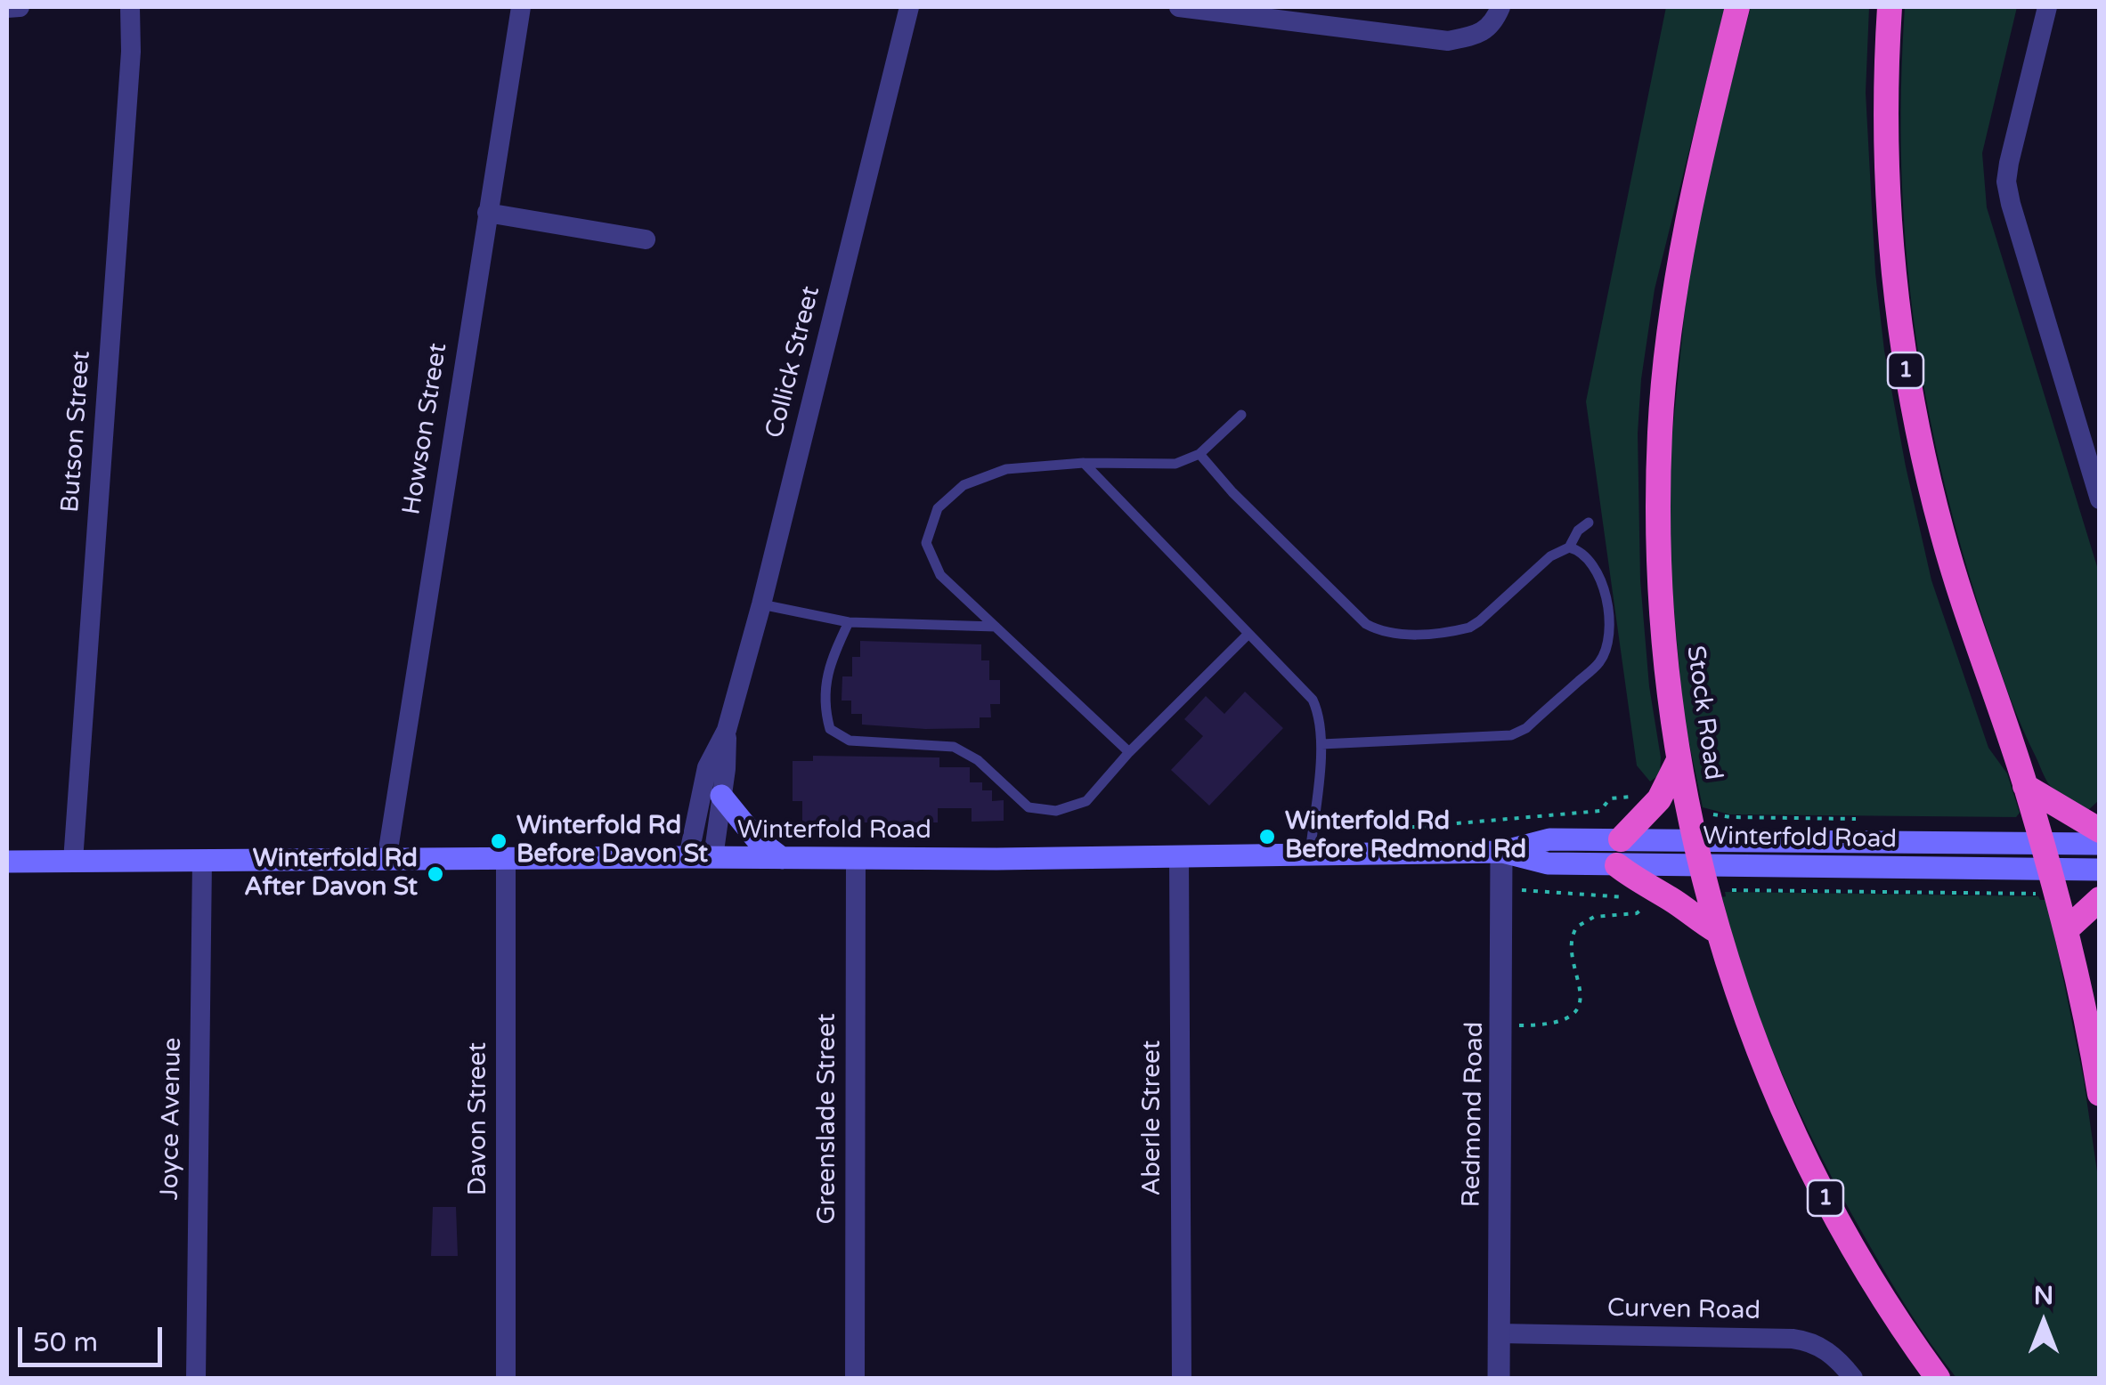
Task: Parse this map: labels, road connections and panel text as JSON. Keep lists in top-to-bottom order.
{
  "streets": {
    "highway": ["1", "Stock Road"],
    "main road": ["Winterfold Road"],
    "street": [
      "Collick Street",
      "Howson Street",
      "Butson Street",
      "Redmond Road",
      "Aberle Street",
      "Joyce Avenue",
      "Davon Street",
      "Greenslade Street",
      "Curven Road"
    ]
  },
  "crossings": [
    ["Collick Street", "Winterfold Road"],
    ["1", "Winterfold Road"],
    ["Howson Street", "Winterfold Road"],
    ["Butson Street", "Winterfold Road"],
    ["Stock Road", "Winterfold Road"],
    ["Winterfold Road", "Redmond Road"],
    ["Winterfold Road", "Aberle Street"],
    ["Winterfold Road", "Joyce Avenue"],
    ["Winterfold Road", "Davon Street"],
    ["Winterfold Road", "Greenslade Street"],
    ["Redmond Road", "Curven Road"]
  ],
  "places": ["Winterfold Rd Before Redmond Rd", "Winterfold Rd Before Davon St", "Winterfold Rd After Davon St"],
  "scale_bar": "50 m",
  "north": "top"
}
